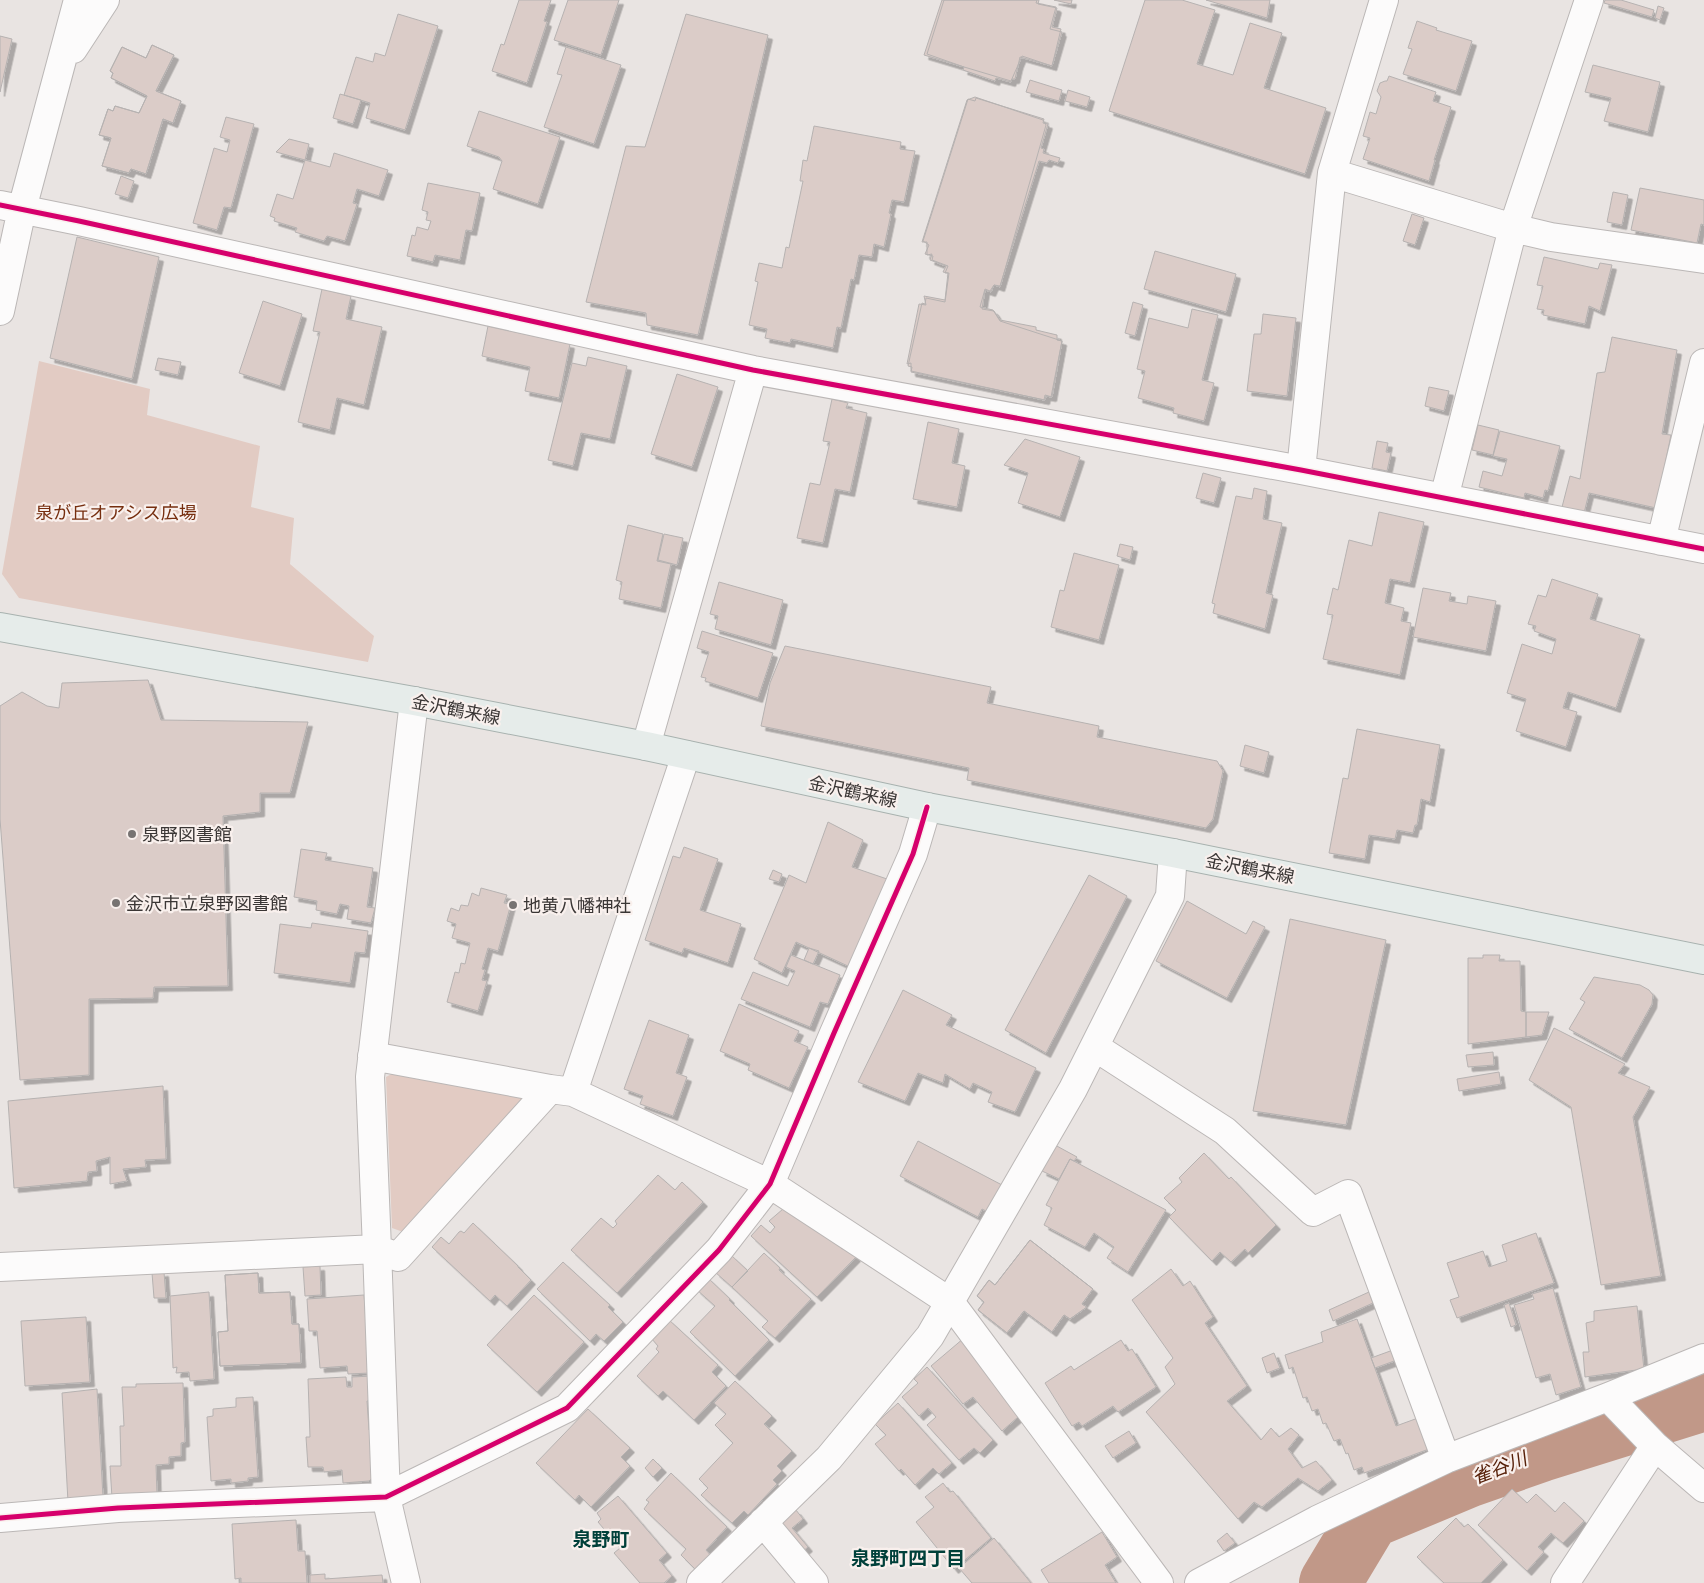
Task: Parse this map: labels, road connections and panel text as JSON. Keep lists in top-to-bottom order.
{
  "streets": {
    "main road": ["金沢鶴来線"]
  },
  "districts": ["泉野町", "泉野町四丁目"],
  "water": ["雀谷川"],
  "parks": ["泉が丘オアシス広場"],
  "places": ["泉野図書館", "金沢市立泉野図書館", "地黄八幡神社"]
}
